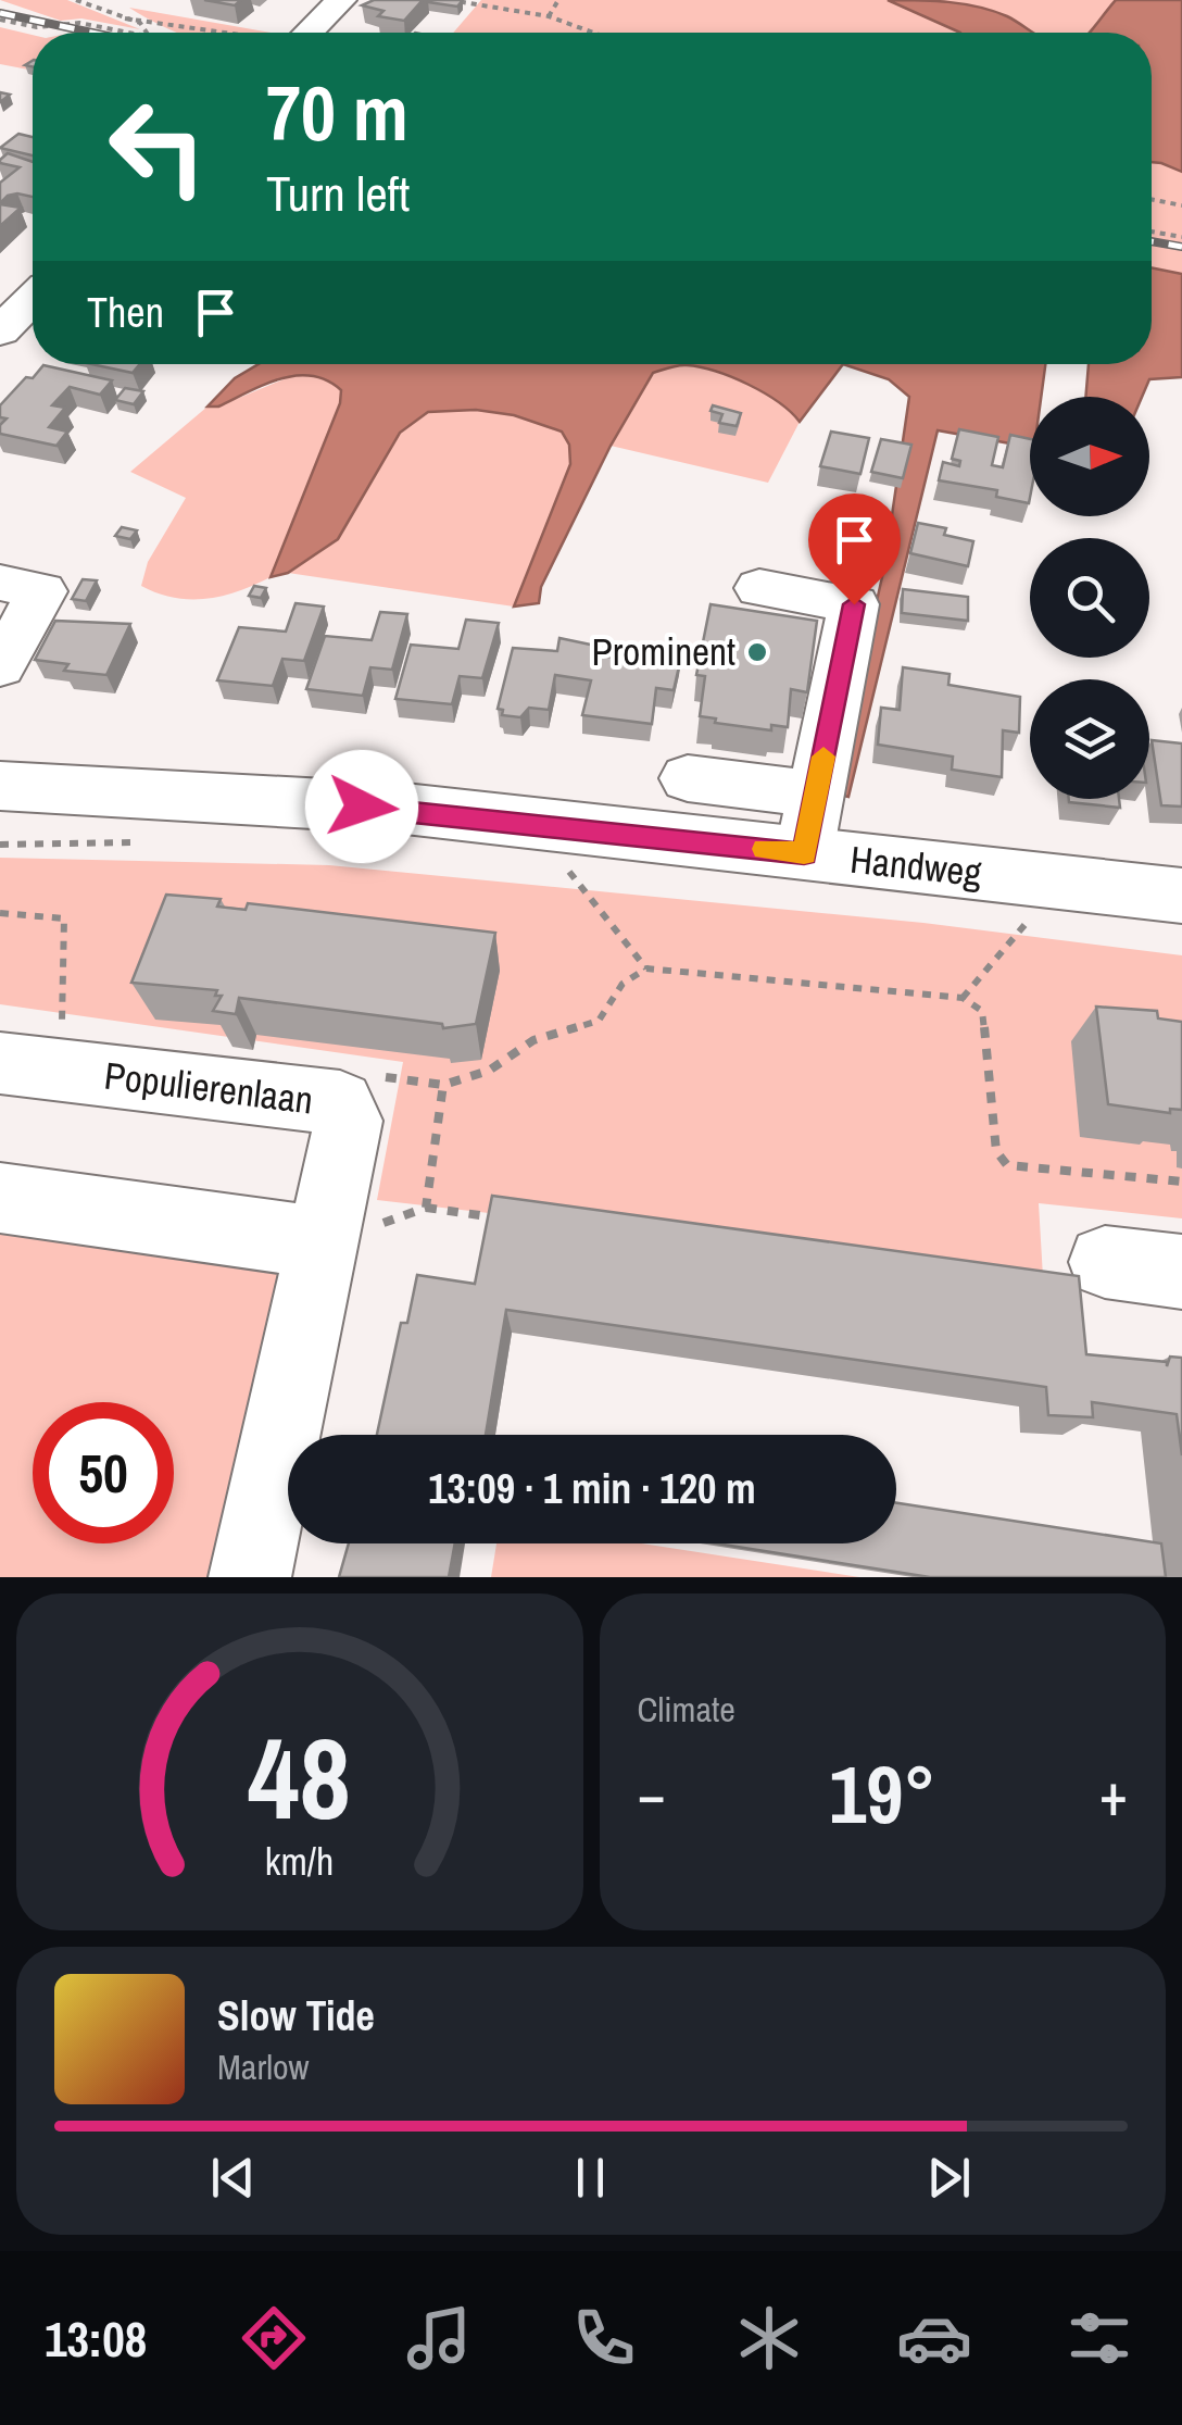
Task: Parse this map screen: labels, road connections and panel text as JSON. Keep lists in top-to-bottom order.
{
  "streets": {
    "main road": ["Handweg"],
    "street": ["Populierenlaan"]
  },
  "places": ["Prominent"],
  "north": "right",
  "page": {
    "turn": ["70 m", "Turn left"],
    "then": "Then",
    "limit": "50",
    "trip": "13:09 · 1 min · 120 m",
    "tile": "Climate",
    "heat": ["−", "19°", "+"],
    "song": ["Slow Tide", "Marlow"],
    "tabs": "13:08",
    "gauge": ["48", "km/h"]
  }
}
